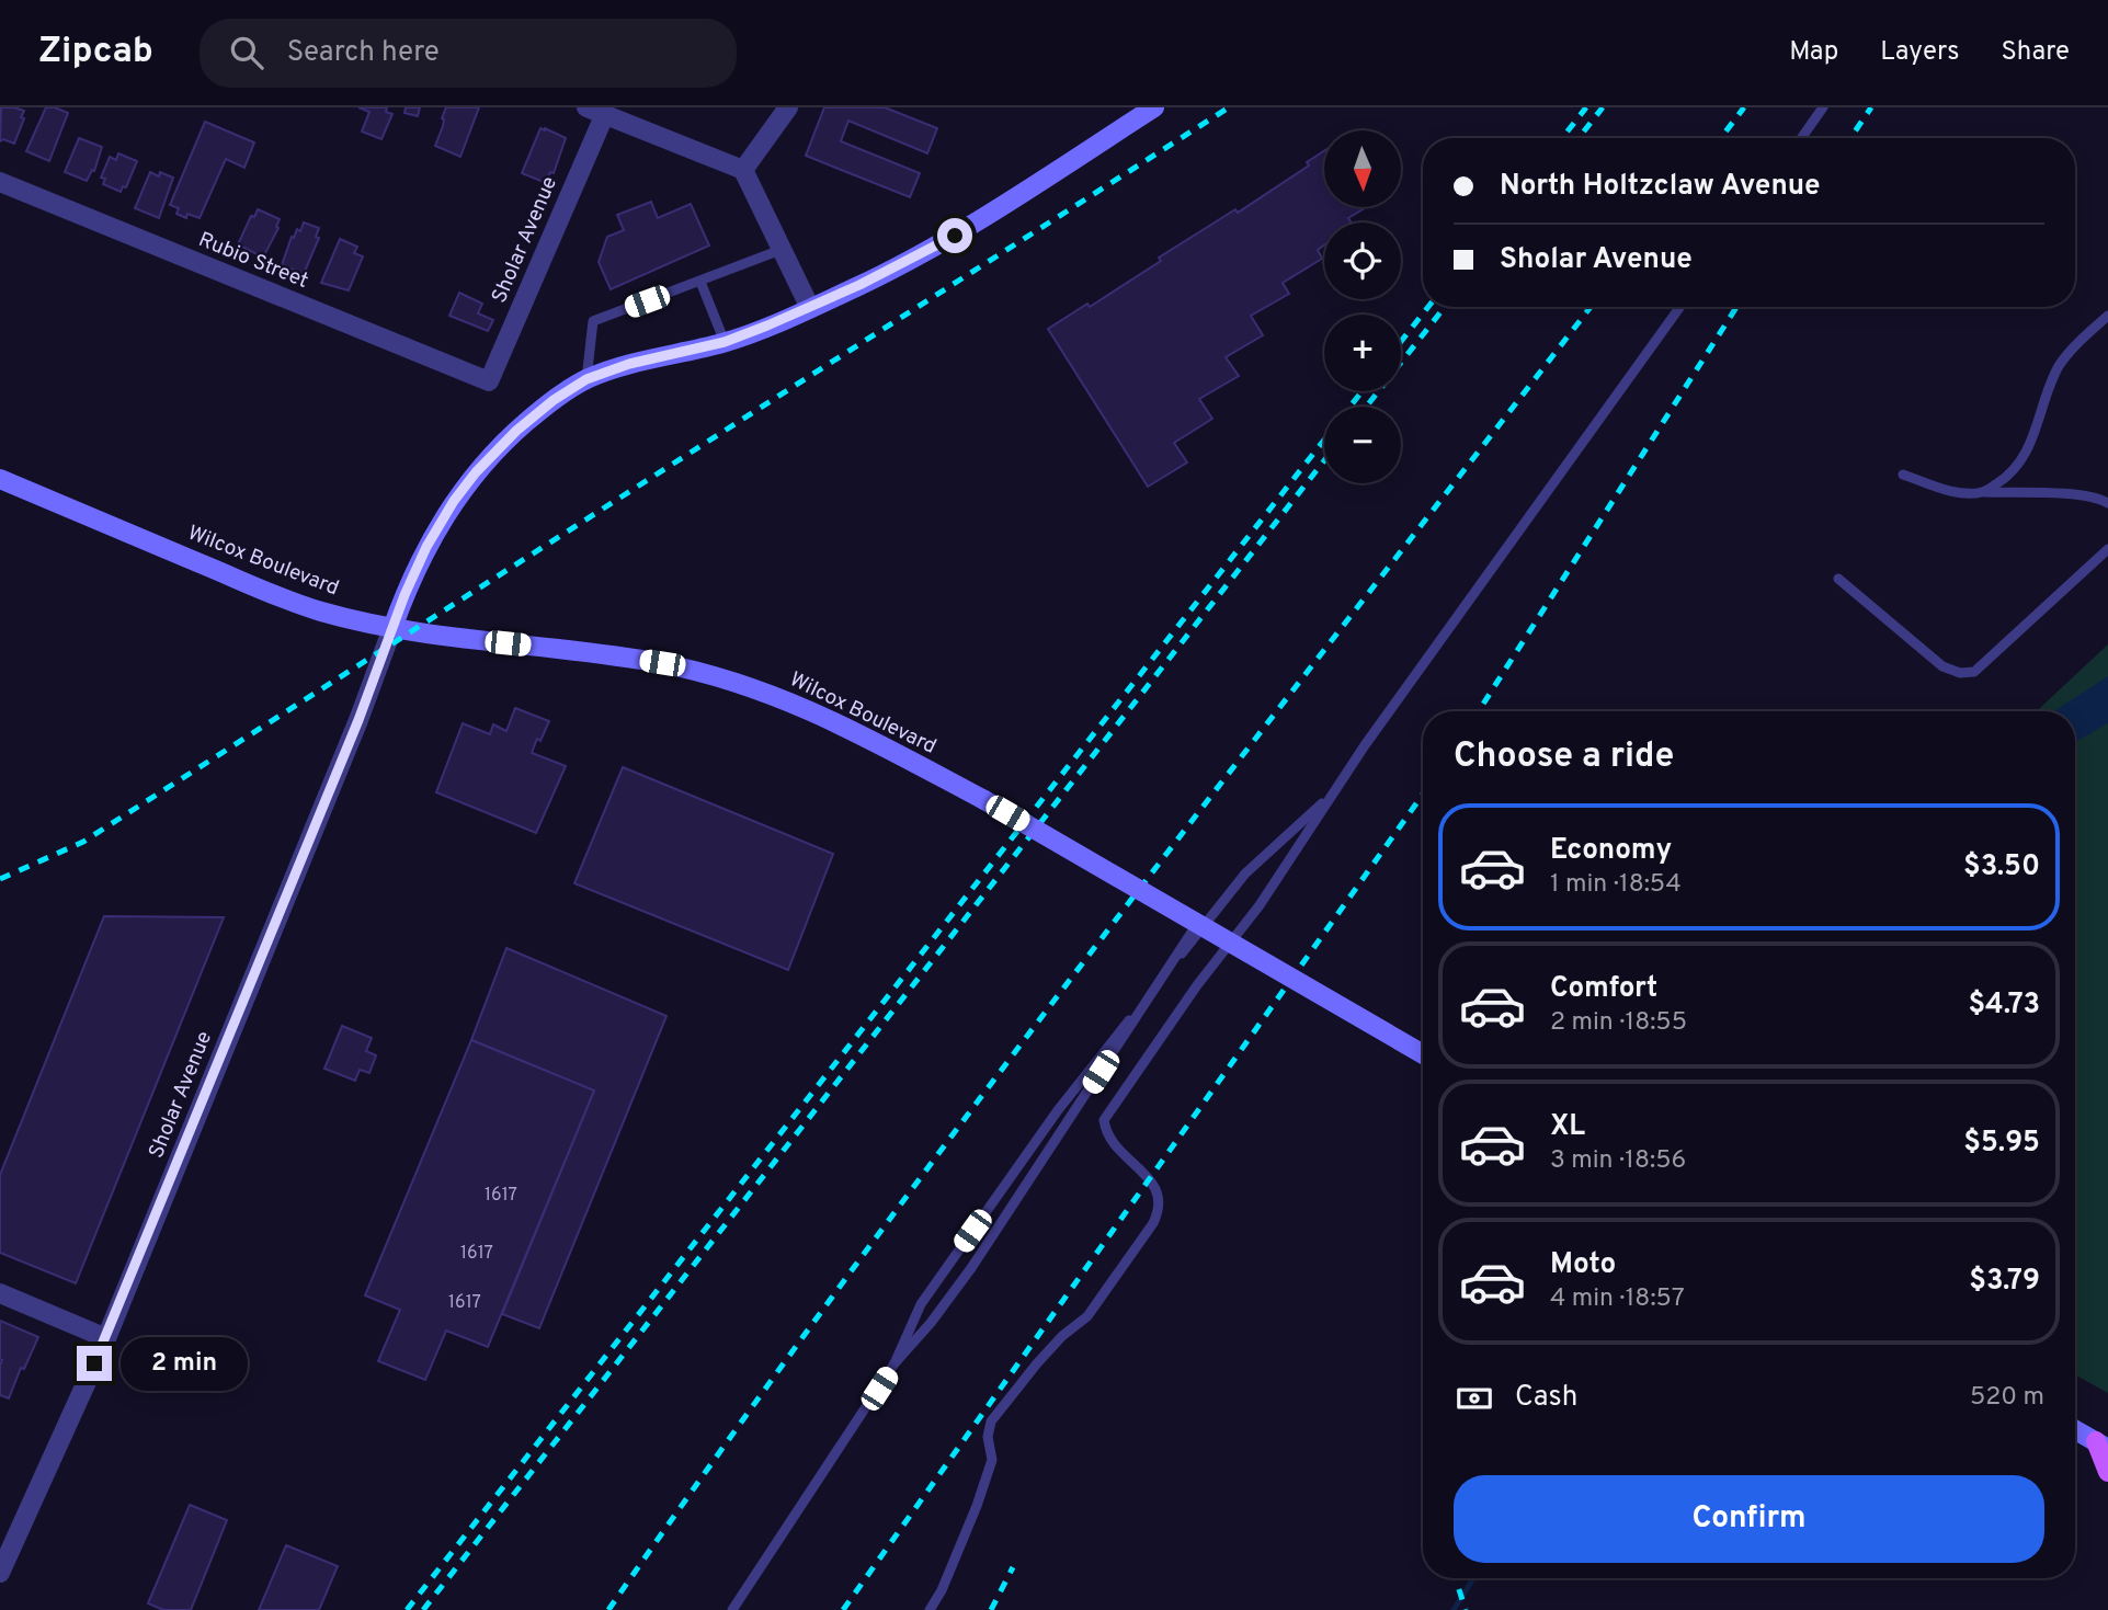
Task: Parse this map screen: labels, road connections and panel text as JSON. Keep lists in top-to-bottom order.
{
  "streets": {
    "main road": ["Wilcox Boulevard"],
    "street": ["Sholar Avenue", "Rubio Street"]
  },
  "crossings": [
    ["Sholar Avenue", "Rubio Street"],
    ["Sholar Avenue", "Wilcox Boulevard"]
  ],
  "house_numbers": ["1617", "1617", "1617"],
  "north": "bottom",
  "page": {
    "header": "Zipcab",
    "search": "Search here",
    "nav": ["Map", "Layers", "Share"],
    "map_buttons": ["+", "−"],
    "banner": ["North Holtzclaw Avenue", "Sholar Avenue"],
    "heading": "Choose a ride",
    "list": [
      {
        "name": "Economy",
        "note": "1 min · 18:54",
        "value": "$3.50"
      },
      {
        "name": "Comfort",
        "note": "2 min · 18:55",
        "value": "$4.73"
      },
      {
        "name": "XL",
        "note": "3 min · 18:56",
        "value": "$5.95"
      },
      {
        "name": "Moto",
        "note": "4 min · 18:57",
        "value": "$3.79"
      }
    ],
    "bubble": "2 min",
    "pay": ["Cash", "520 m"],
    "buttons": "Confirm"
  }
}
